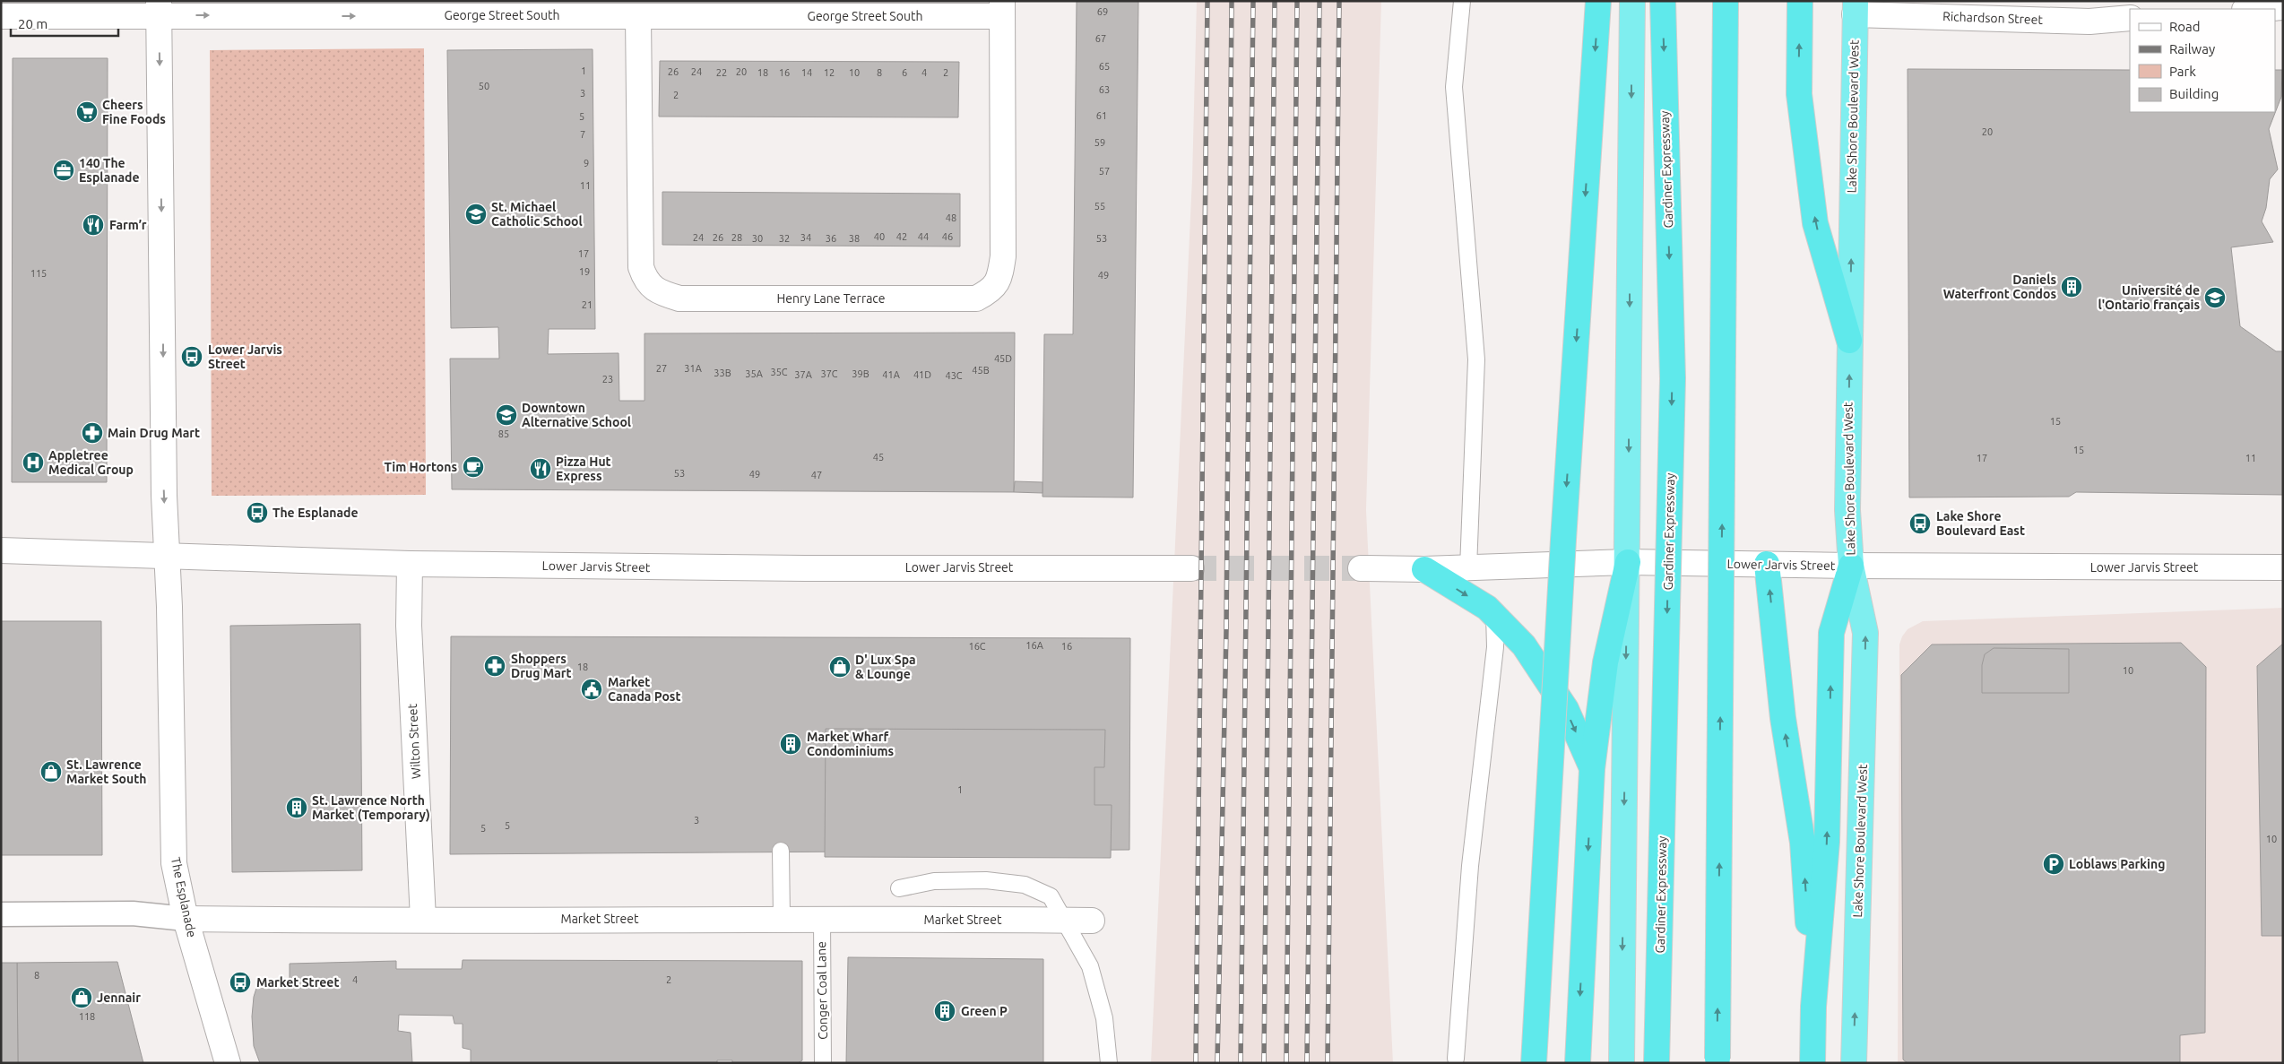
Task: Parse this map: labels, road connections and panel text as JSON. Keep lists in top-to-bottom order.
{
  "streets": {
    "highway": ["Lake Shore Boulevard West", "Gardiner Expressway"],
    "street": [
      "George Street South",
      "Richardson Street",
      "Henry Lane Terrace",
      "Lower Jarvis Street",
      "Wilton Street",
      "The Esplanade",
      "Market Street"
    ],
    "lane": ["Conger Coal Lane"]
  },
  "crossings": [
    ["George Street South", "Henry Lane Terrace"],
    ["George Street South", "The Esplanade"],
    ["Richardson Street", "Lake Shore Boulevard West"],
    ["Lake Shore Boulevard West", "Lower Jarvis Street"],
    ["Lower Jarvis Street", "Wilton Street"],
    ["Lower Jarvis Street", "The Esplanade"],
    ["Wilton Street", "Market Street"],
    ["The Esplanade", "Market Street"],
    ["Market Street", "Conger Coal Lane"]
  ],
  "one_way": ["The Esplanade"],
  "places": {
    "supermarket": ["Cheers Fine Foods"],
    "office": ["140 The Esplanade"],
    "school or university": ["St. Michael Catholic School", "Université de l'Ontario français", "Downtown Alternative School"],
    "restaurant": ["Farm’r", "Pizza Hut Express"],
    "building": [
      "Daniels Waterfront Condos",
      "Market Wharf Condominiums",
      "St. Lawrence North Market (Temporary)",
      "Green P"
    ],
    "bus stop": [
      "Lower Jarvis Street",
      "The Esplanade",
      "Lake Shore Boulevard East",
      "Market Street"
    ],
    "pharmacy": ["Main Drug Mart", "Shoppers Drug Mart"],
    "hospital": ["Appletree Medical Group"],
    "cafe": ["Tim Hortons"],
    "shop": ["D' Lux Spa & Lounge", "St. Lawrence Market South", "Jennair"],
    "public building": ["Market Canada Post"],
    "parking": ["Loblaws Parking"]
  },
  "house_numbers": [
    "69",
    "67",
    "65",
    "1",
    "26",
    "24",
    "20",
    "22",
    "18",
    "16",
    "14",
    "12",
    "10",
    "8",
    "6",
    "4",
    "2",
    "50",
    "63",
    "3",
    "2",
    "61",
    "5",
    "20",
    "7",
    "59",
    "9",
    "57",
    "11",
    "55",
    "48",
    "40",
    "42",
    "44",
    "46",
    "24",
    "26",
    "28",
    "34",
    "30",
    "32",
    "36",
    "38",
    "53",
    "17",
    "19",
    "115",
    "49",
    "21",
    "45D",
    "27",
    "31A",
    "45B",
    "35C",
    "33B",
    "35A",
    "37C",
    "39B",
    "37A",
    "41A",
    "41D",
    "43C",
    "23",
    "15",
    "85",
    "15",
    "45",
    "17",
    "11",
    "53",
    "49",
    "47",
    "16A",
    "16C",
    "16",
    "18",
    "10",
    "1",
    "3",
    "5",
    "5",
    "10",
    "8",
    "4",
    "2",
    "118"
  ],
  "legend": [
    "Road",
    "Railway",
    "Park",
    "Building"
  ],
  "scale_bar": "20 m"
}
